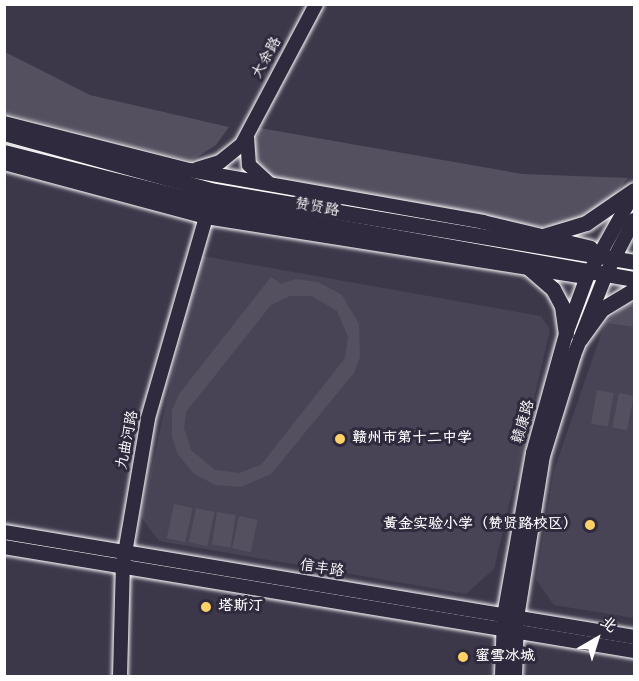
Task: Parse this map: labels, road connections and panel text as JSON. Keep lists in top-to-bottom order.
{
  "streets": {
    "main road": ["赞贤路"],
    "street": [
      "大余路",
      "赣康路",
      "九曲河路",
      "信丰路"
    ]
  },
  "crossings": [
    ["赞贤路", "赣康路"],
    ["赣康路", "信丰路"],
    ["九曲河路", "信丰路"]
  ],
  "places": [
    "赣州市第十二中学",
    "黄金实验小学（赞贤路校区）",
    "塔斯汀",
    "蜜雪冰城"
  ],
  "north": "top right"
}
